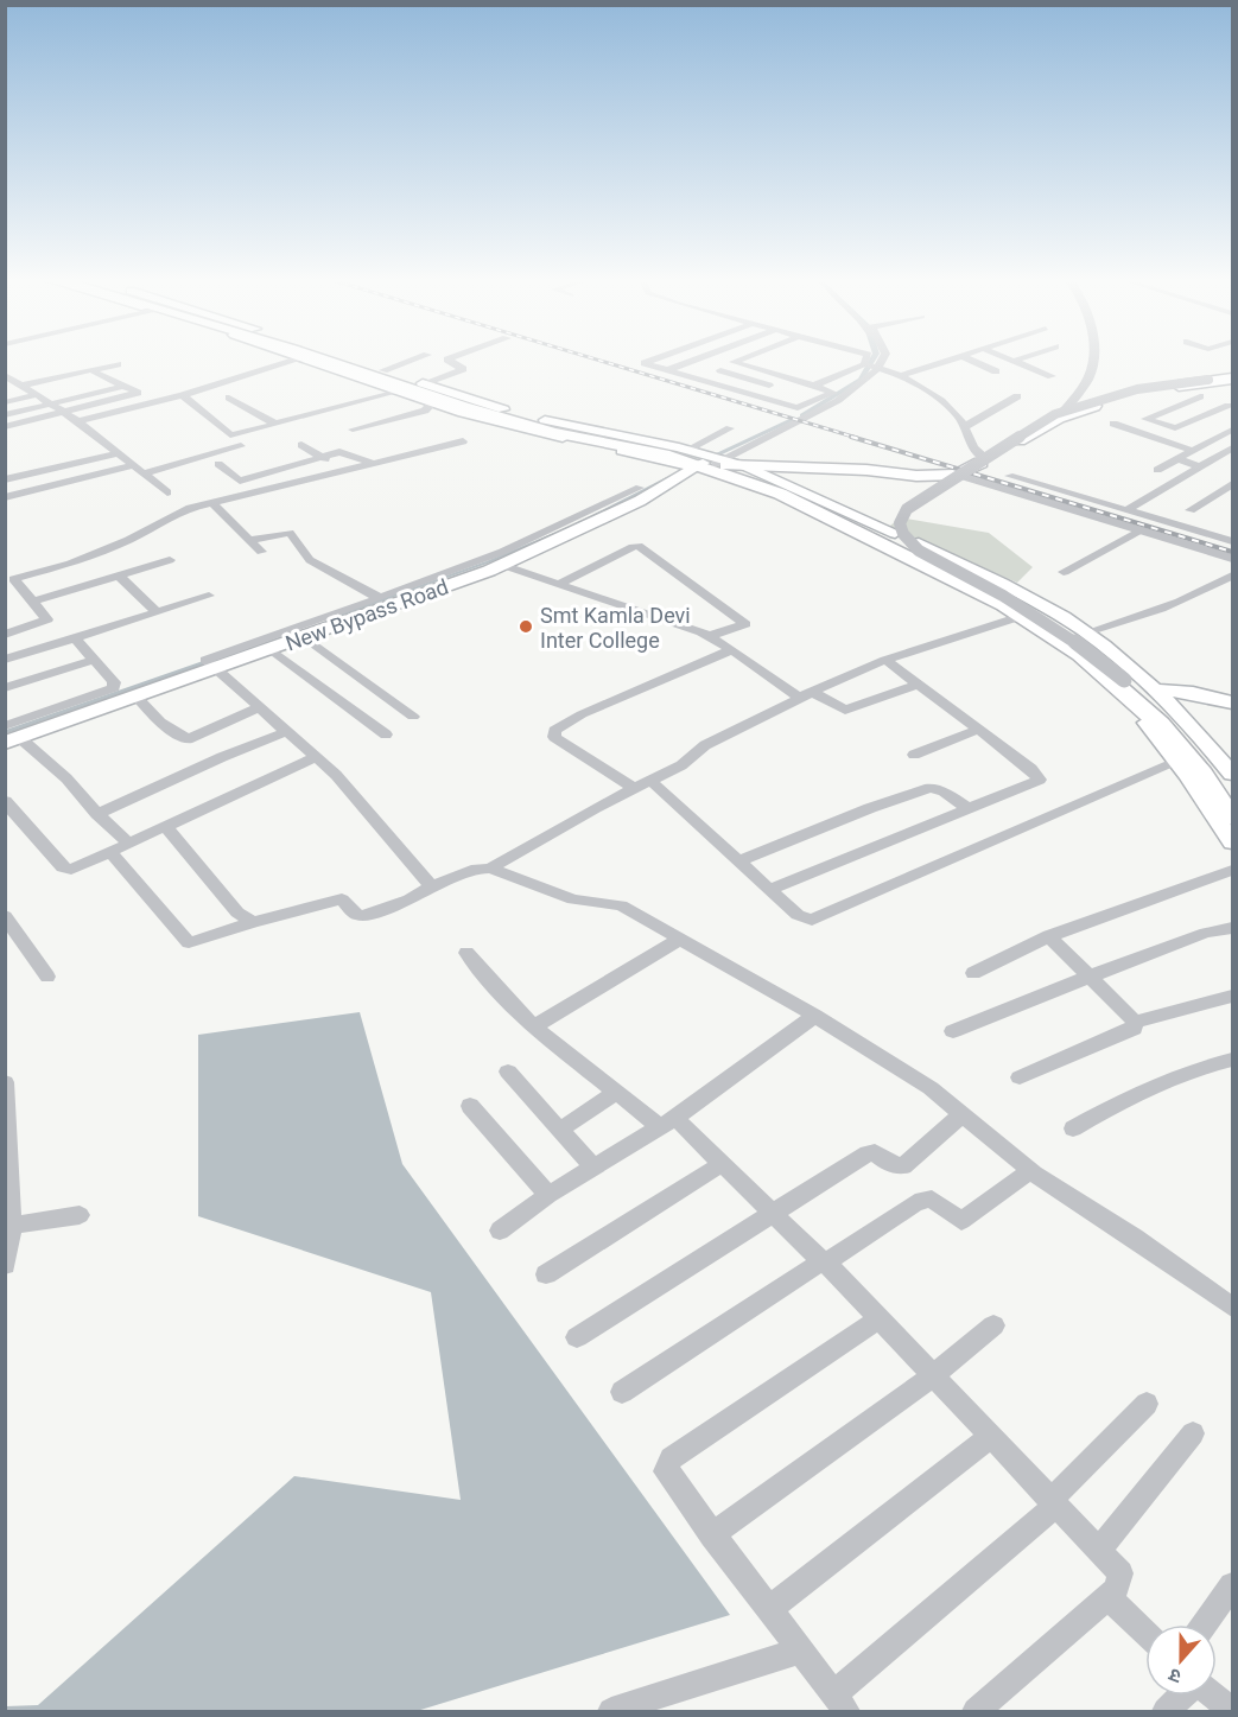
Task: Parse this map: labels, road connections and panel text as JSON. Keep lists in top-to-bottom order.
{
  "streets": {
    "main road": ["New Bypass Road"]
  },
  "places": ["Smt Kamla Devi Inter College"],
  "north": "bottom"
}
